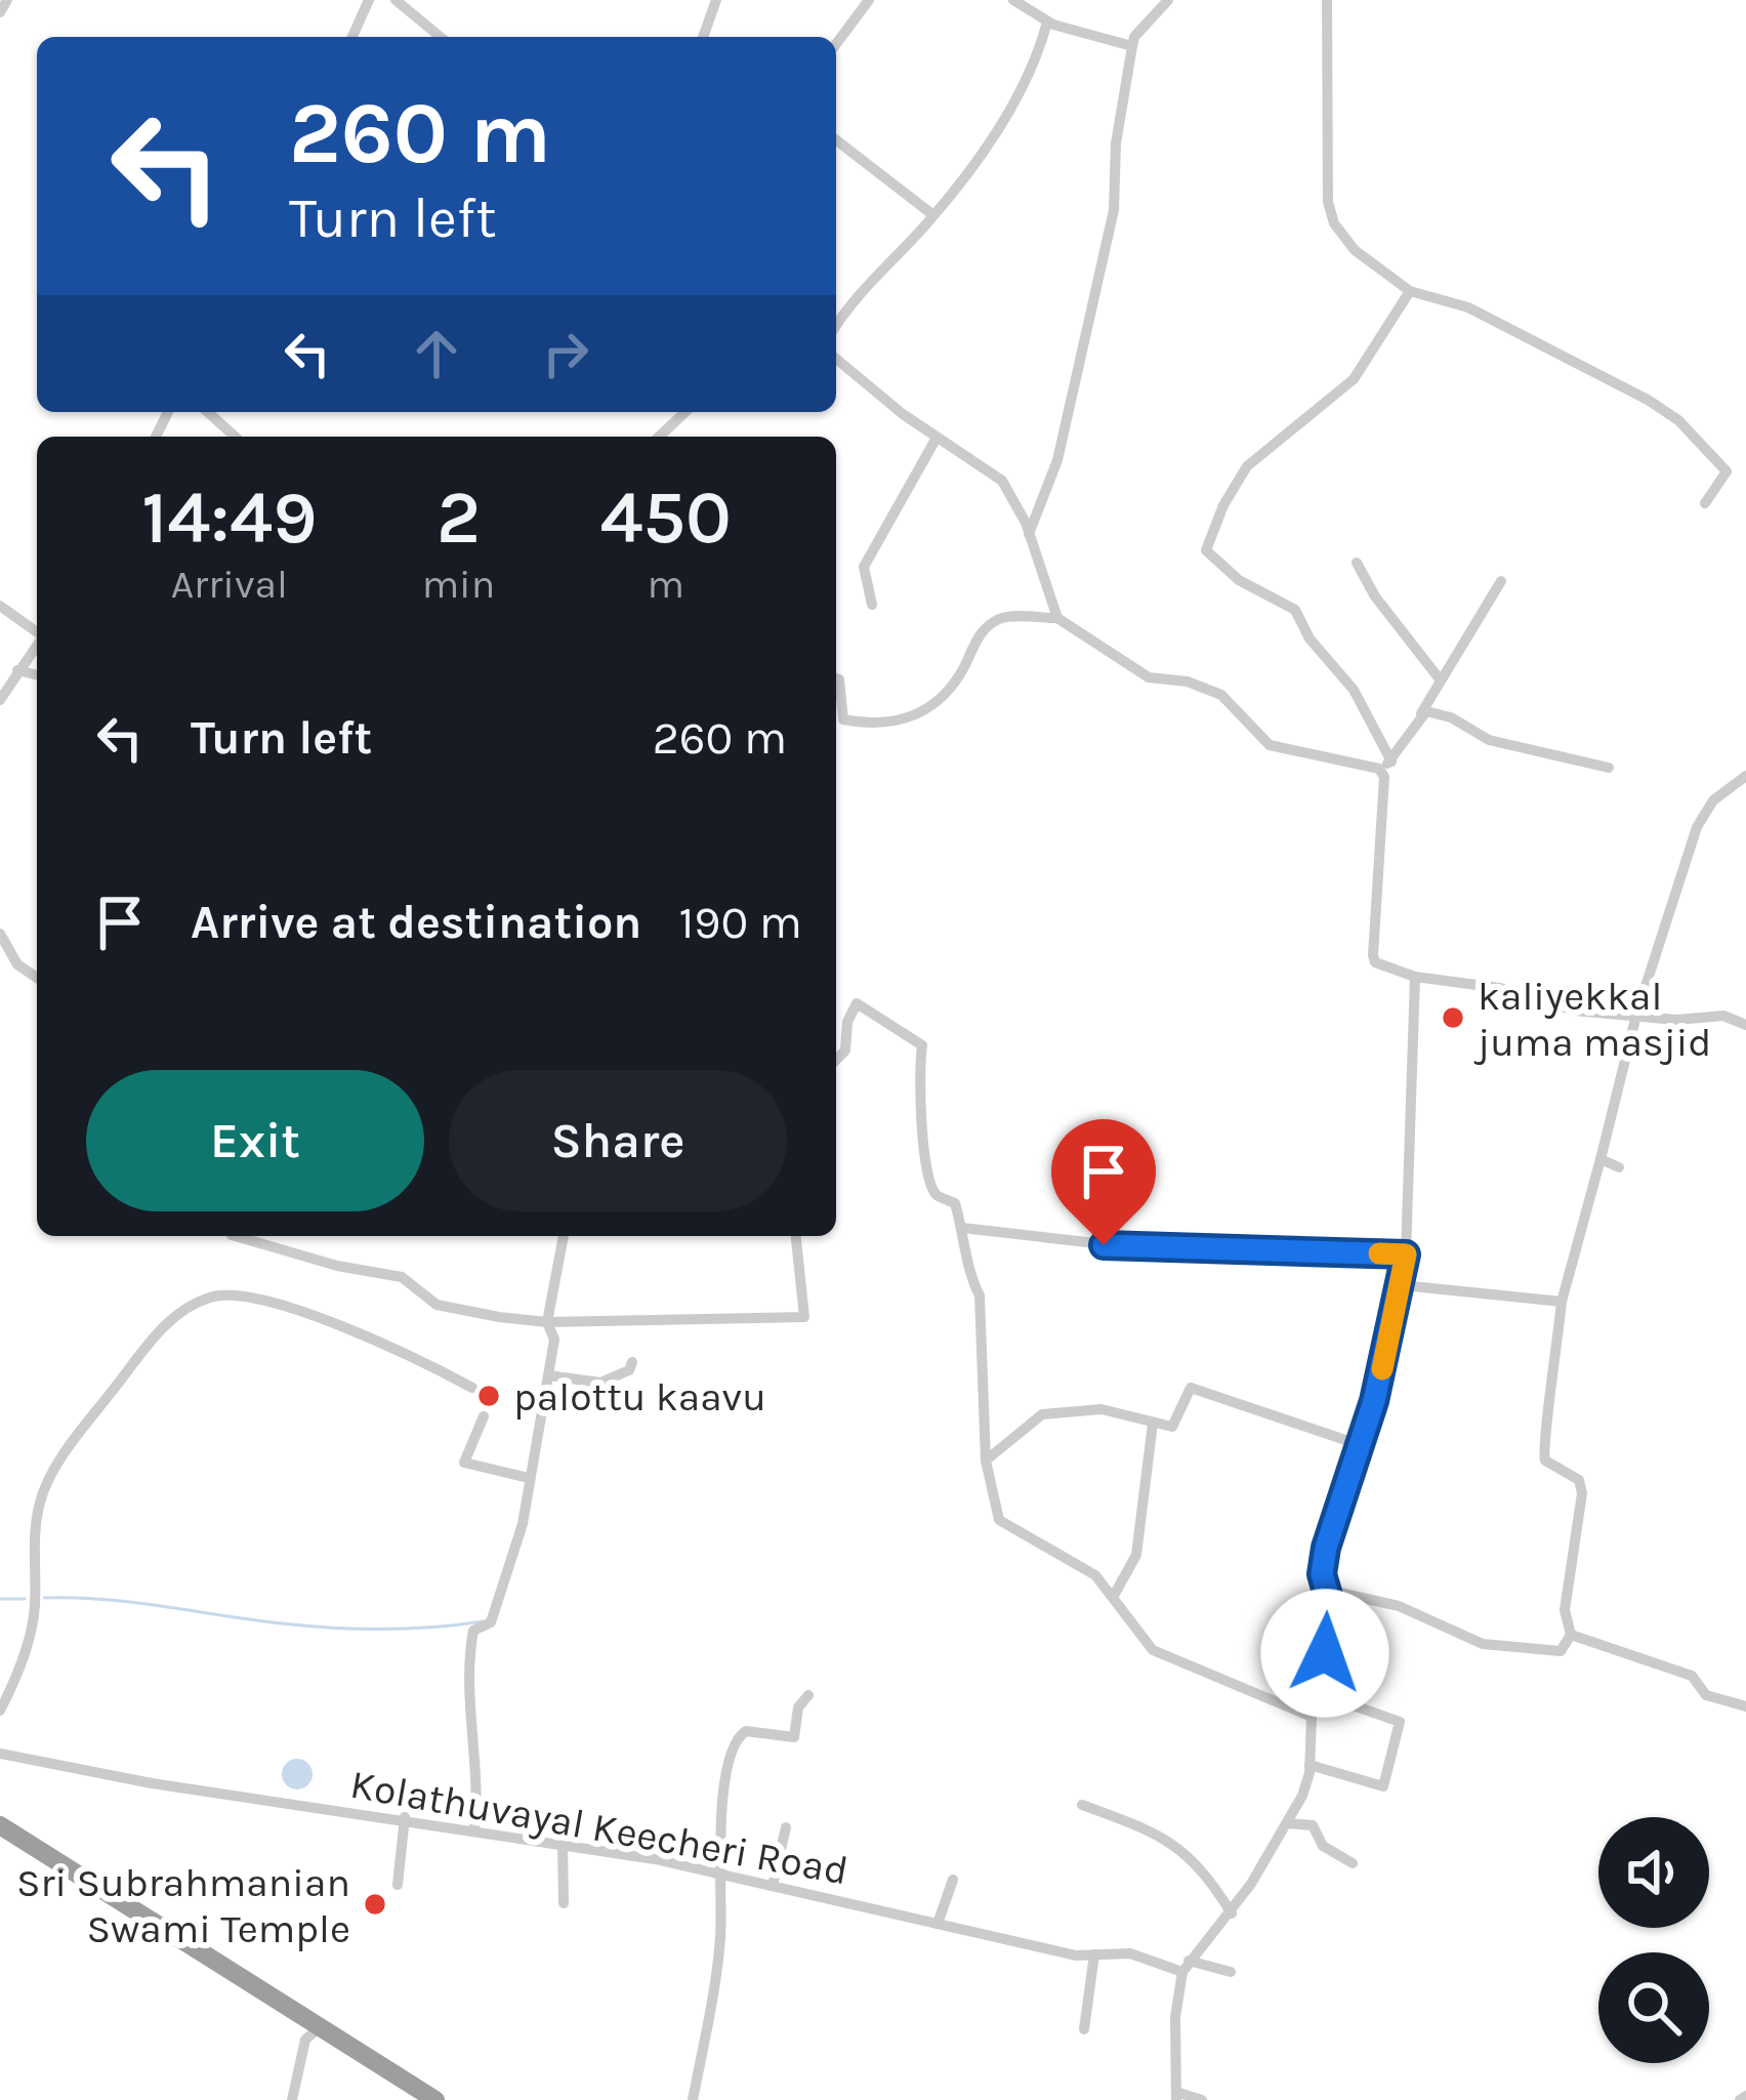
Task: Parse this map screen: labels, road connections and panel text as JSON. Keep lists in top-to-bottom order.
{
  "streets": {
    "street": ["Kolathuvayal Keecheri Road"]
  },
  "places": ["kaliyekkal juma masjid", "palottu kaavu", "Sri Subrahmanian Swami Temple"],
  "page": {
    "turn": ["260 m", "Turn left"],
    "eta": [
      "14:49",
      "Arrival",
      "2",
      "min",
      "450",
      "m"
    ],
    "list": [
      {
        "name": "Turn left",
        "value": "260 m"
      },
      {
        "name": "Arrive at destination",
        "value": "190 m"
      }
    ],
    "buttons": ["Exit", "Share"]
  }
}
